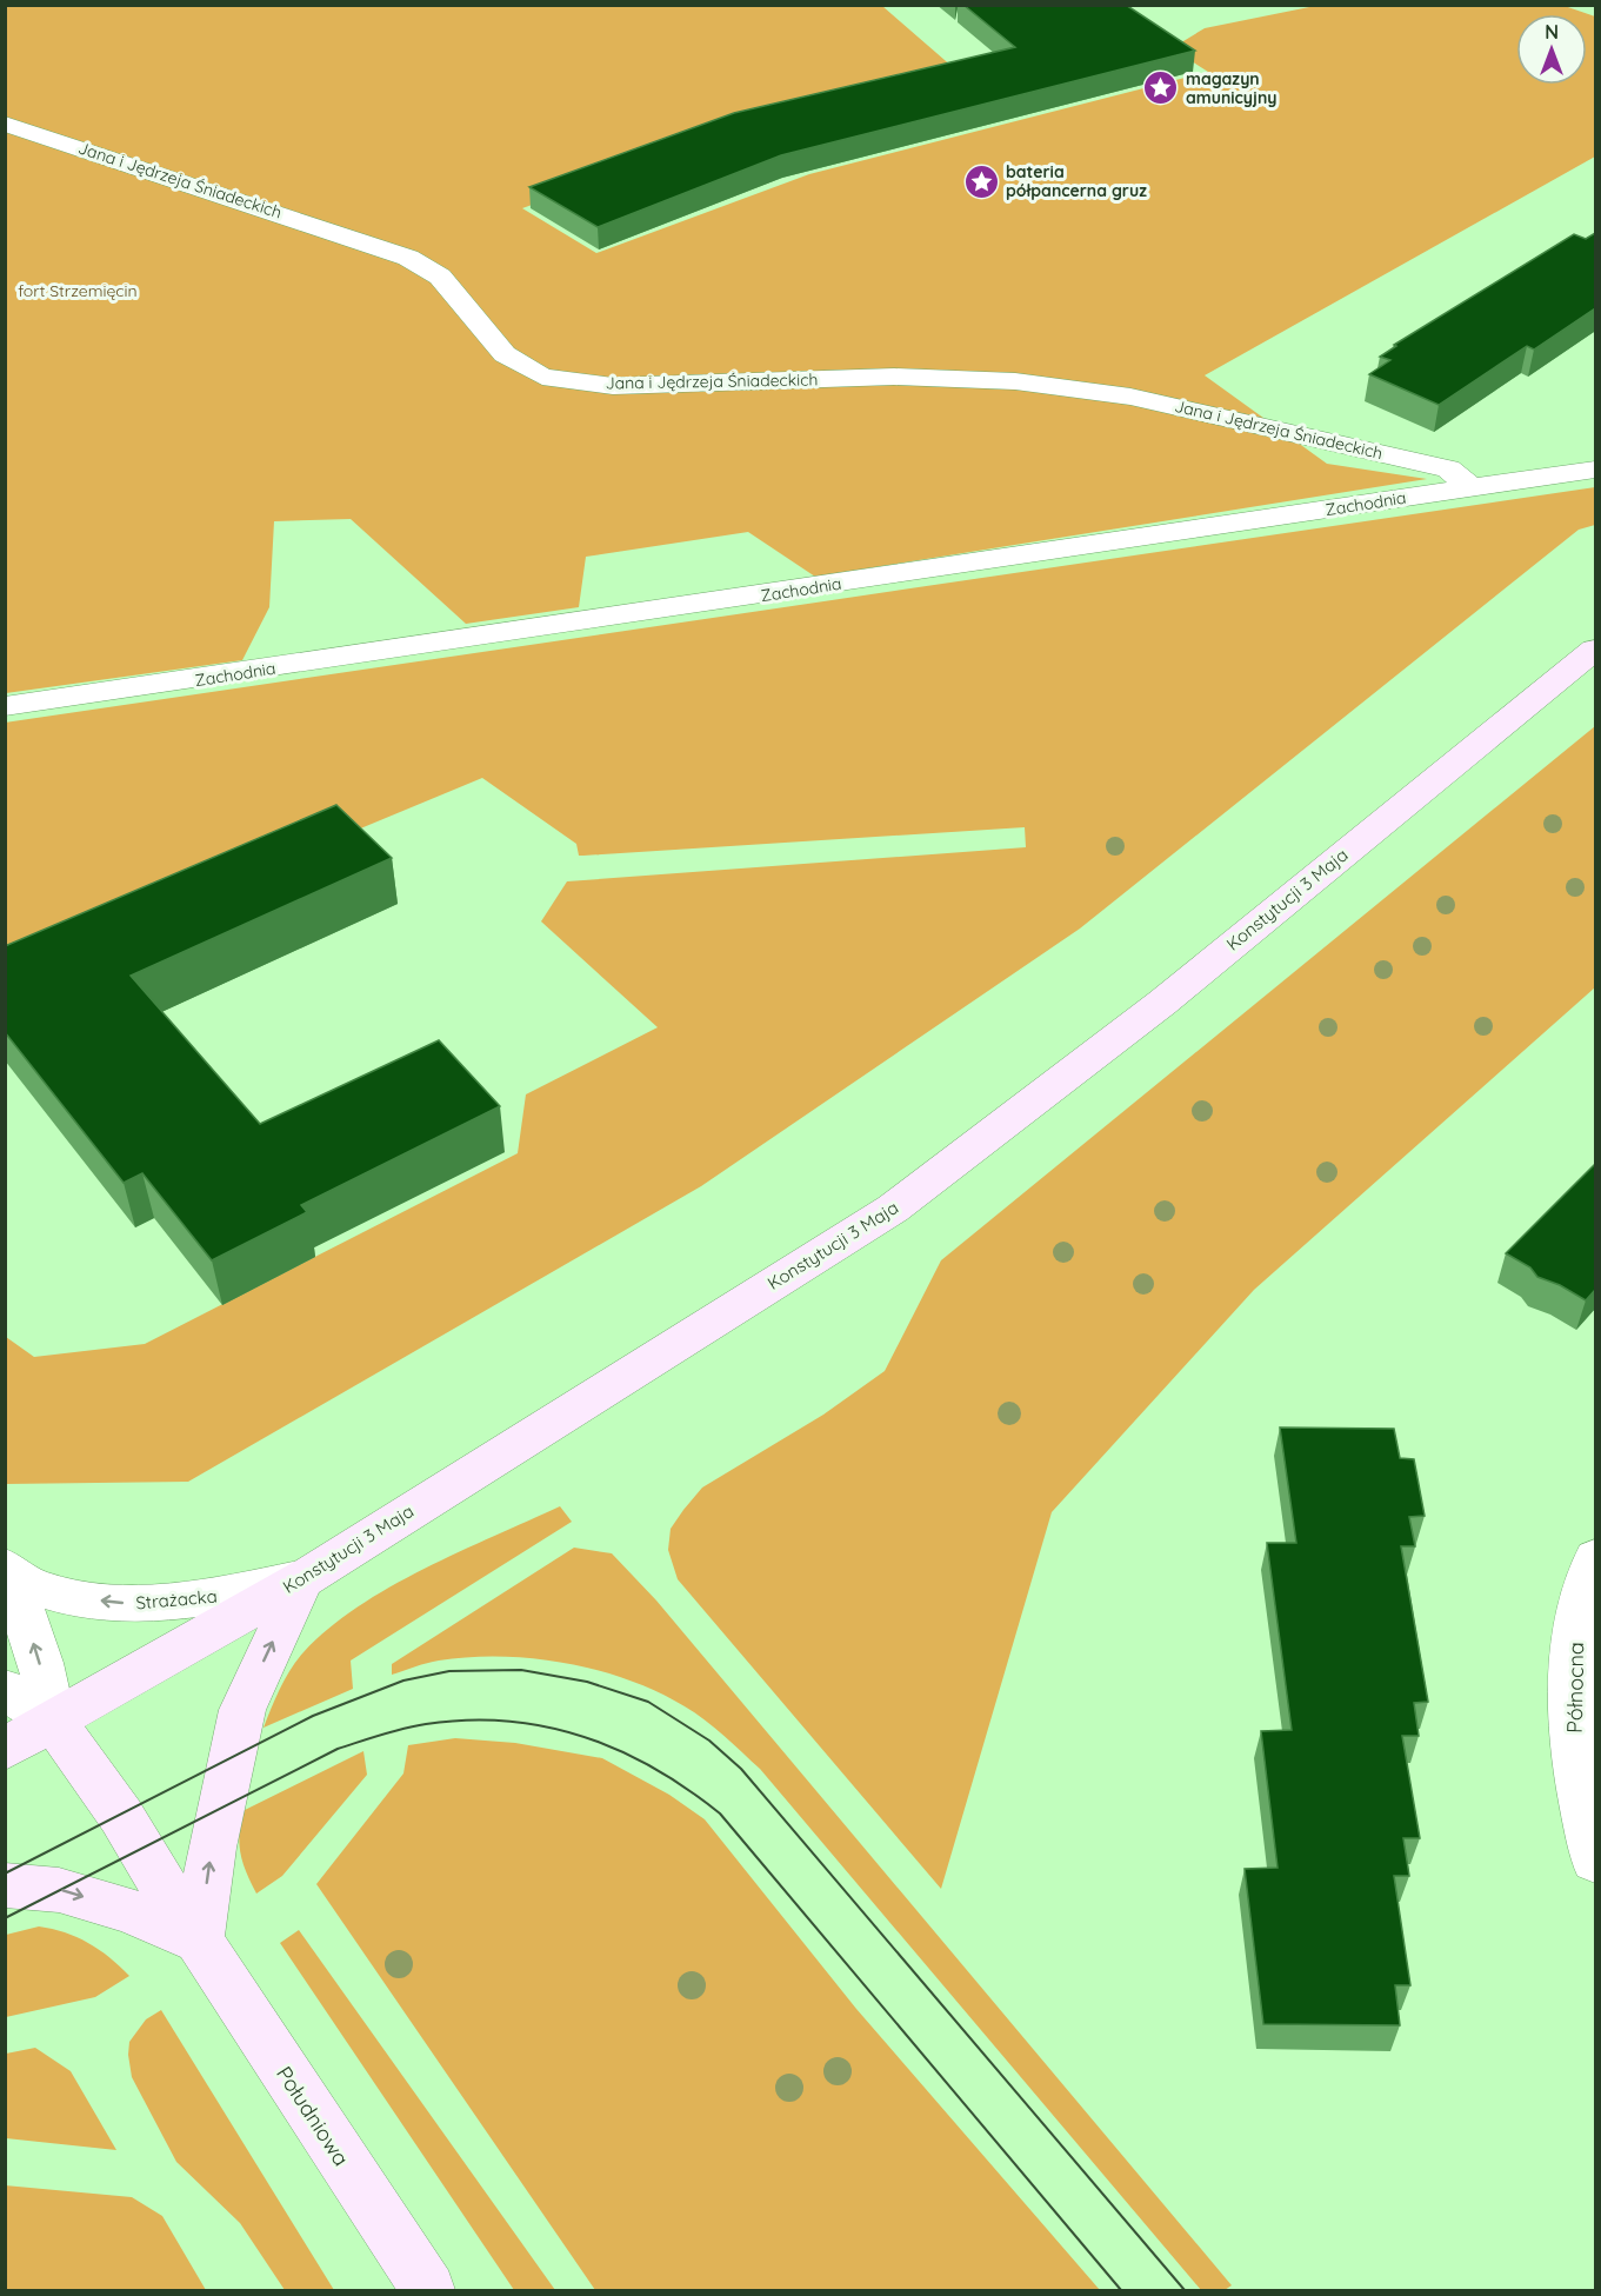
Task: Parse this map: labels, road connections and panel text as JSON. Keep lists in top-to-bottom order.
{
  "streets": {
    "street": [
      "Jana i Jędrzeja Śniadeckich",
      "Zachodnia",
      "Konstytucji 3 Maja",
      "Strażacka",
      "Północna",
      "Południowa"
    ]
  },
  "crossings": [
    ["Jana i Jędrzeja Śniadeckich", "Zachodnia"],
    ["Konstytucji 3 Maja", "Strażacka"],
    ["Konstytucji 3 Maja", "Południowa"],
    ["Strażacka", "Południowa"]
  ],
  "parks": ["fort Strzemięcin"],
  "places": {
    "place": ["magazyn amunicyjny", "bateria półpancerna gruz"]
  },
  "north": "top"
}
